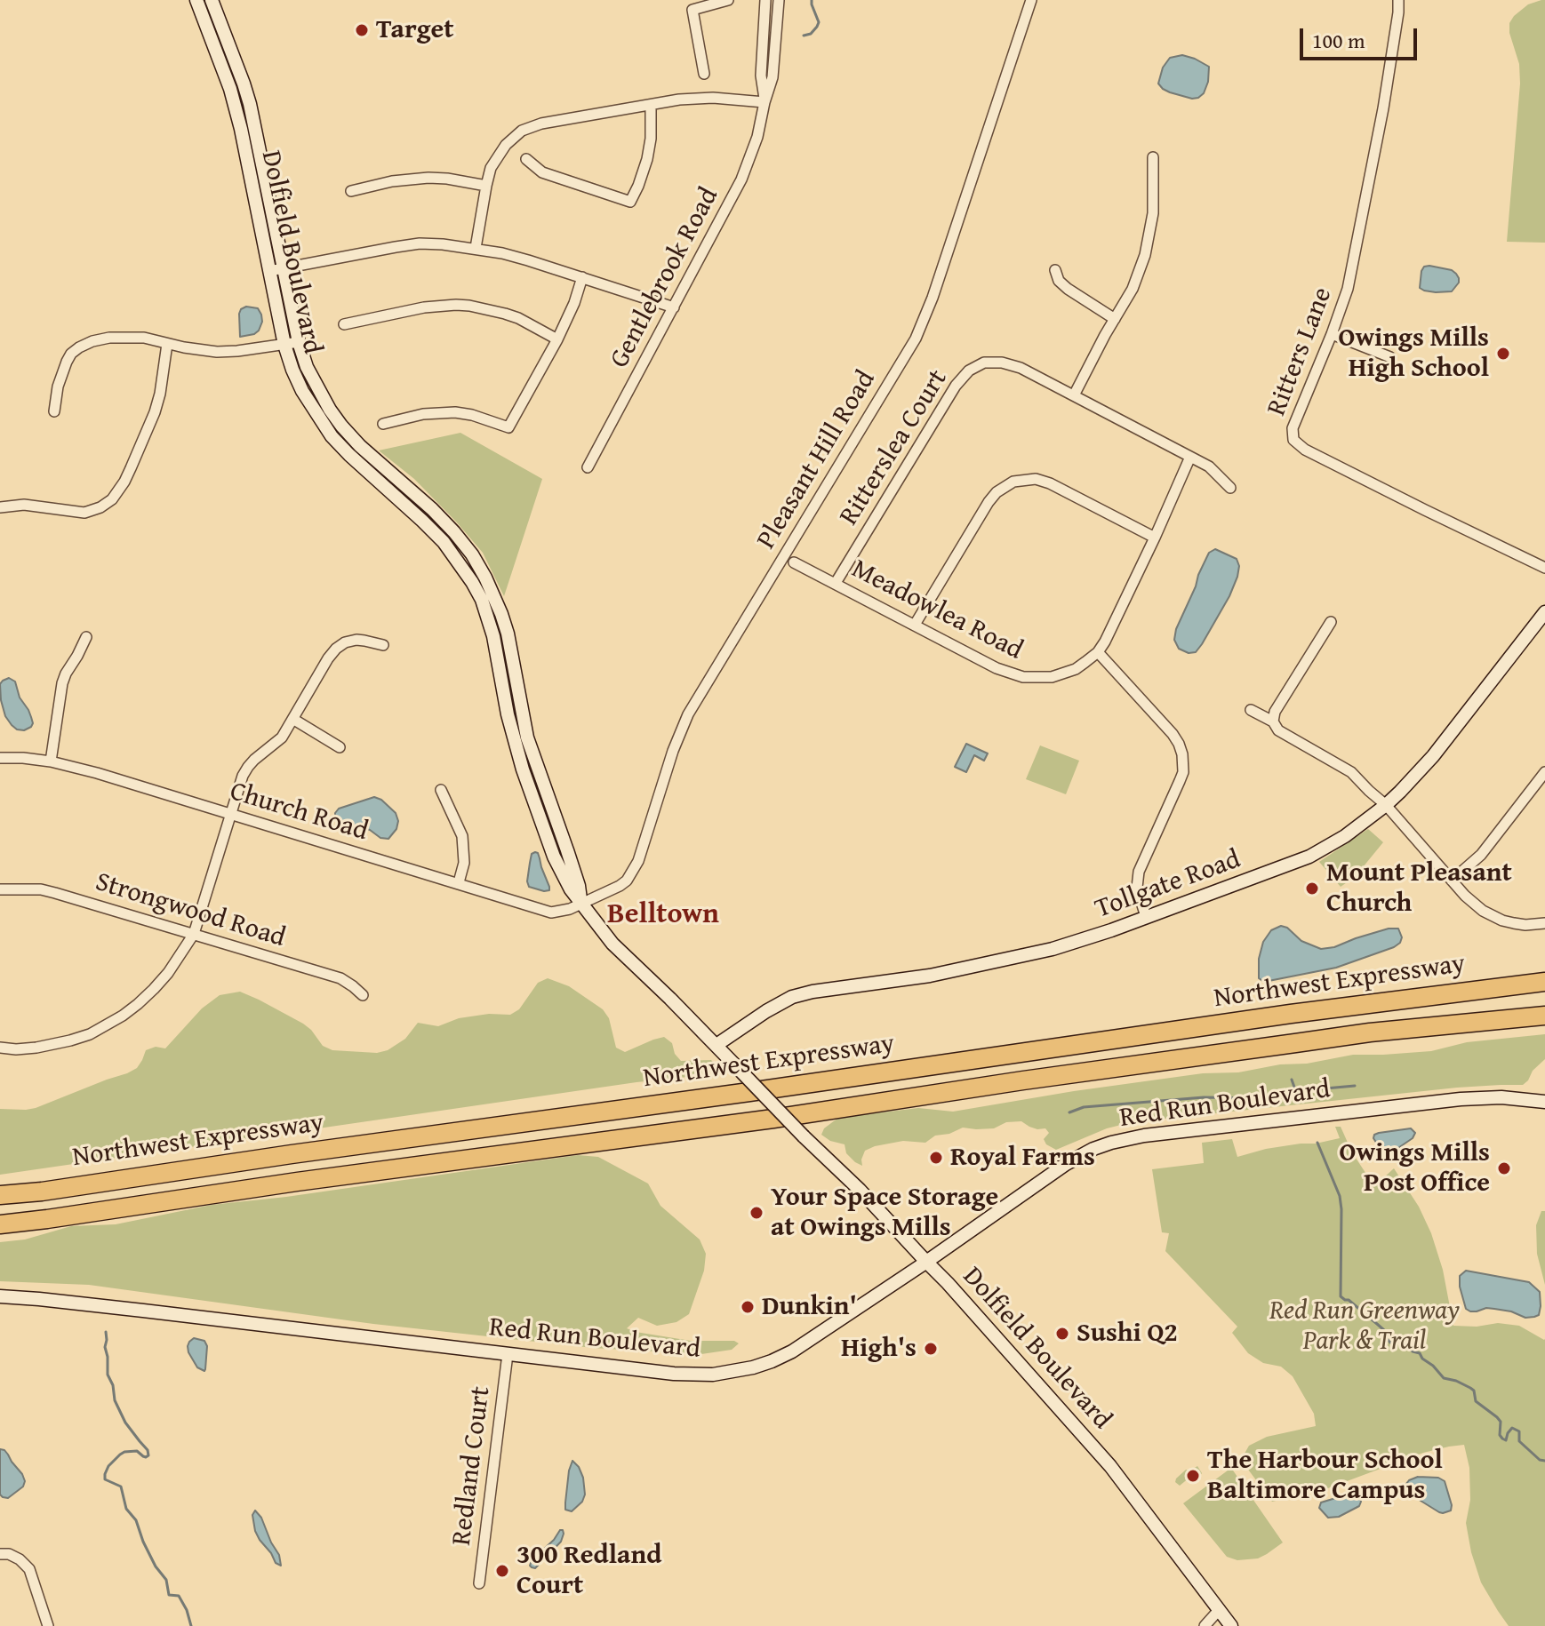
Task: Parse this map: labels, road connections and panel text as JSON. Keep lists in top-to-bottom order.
{
  "streets": {
    "highway": ["Northwest Expressway"],
    "main road": ["Dolfield Boulevard", "Tollgate Road", "Red Run Boulevard"],
    "street": [
      "Gentlebrook Road",
      "Ritters Lane",
      "Ritterslea Court",
      "Pleasant Hill Road",
      "Meadowlea Road",
      "Church Road",
      "Strongwood Road",
      "Redland Court"
    ]
  },
  "crossings": [
    ["Dolfield Boulevard", "Pleasant Hill Road"],
    ["Dolfield Boulevard", "Church Road"],
    ["Dolfield Boulevard", "Tollgate Road"],
    ["Dolfield Boulevard", "Red Run Boulevard"],
    ["Ritterslea Court", "Meadowlea Road"],
    ["Pleasant Hill Road", "Church Road"],
    ["Red Run Boulevard", "Redland Court"]
  ],
  "districts": ["Belltown"],
  "parks": ["Red Run Greenway Park & Trail"],
  "places": [
    "Target",
    "Owings Mills High School",
    "Mount Pleasant Church",
    "Royal Farms",
    "Owings Mills Post Office",
    "Your Space Storage at Owings Mills",
    "Dunkin'",
    "Sushi Q2",
    "High's",
    "The Harbour School Baltimore Campus",
    "300 Redland Court"
  ],
  "scale_bar": "100 m"
}
